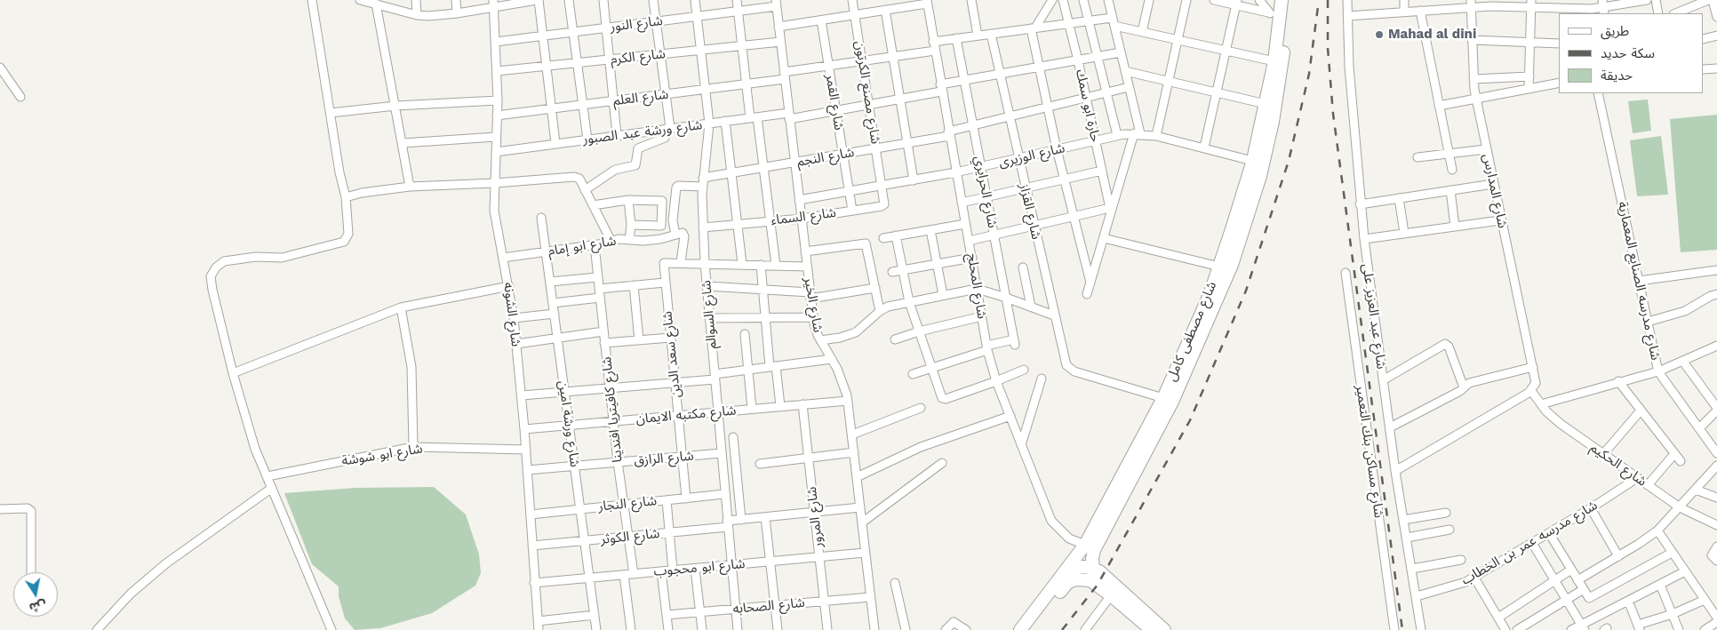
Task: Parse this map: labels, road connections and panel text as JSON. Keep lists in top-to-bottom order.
{
  "streets": {
    "main road": ["شارع مصطفى كامل"],
    "street": [
      "شارع النور",
      "شارع الكرم",
      "شارع مصنع الكرتون",
      "شارع العلم",
      "شارع القمر",
      "حارة ابو سمك",
      "شارع ورشة عبد الصبور",
      "شارع الوزيرى",
      "شارع النجم",
      "شارع المدارس",
      "شارع الحرايري",
      "شارع القزاز",
      "شارع السماء",
      "شارع ابو إمام",
      "شارع مدرسه الصنايع المعمارية",
      "شارع المحلج",
      "شارع الخير",
      "شارع الشونه",
      "شارع السوالم",
      "شارع عبد العزيز على",
      "شارع سعد الدين",
      "شارع كافيتريا افندينا",
      "شارع مكتبه الايمان",
      "شارع ورشة امين",
      "شارع مساكن بنك التعمير",
      "شارع ابو شوشة",
      "شارع الرازق",
      "شارع الحكيم",
      "شارع النجار",
      "شارع المرور",
      "شارع الكوثر",
      "شارع مدرسه عمر بن الخطاب",
      "شارع ابو محجوب",
      "شارع الصحابه"
    ]
  },
  "crossings": [
    ["شارع النور", "شارع الخير"],
    ["شارع النور", "شارع الشونه"],
    ["شارع النور", "شارع السوالم"],
    ["شارع الكرم", "شارع الخير"],
    ["شارع الكرم", "شارع الشونه"],
    ["شارع الكرم", "شارع السوالم"],
    ["شارع مصنع الكرتون", "شارع العلم"],
    ["شارع مصنع الكرتون", "شارع ورشة عبد الصبور"],
    ["شارع مصنع الكرتون", "شارع الوزيرى"],
    ["شارع مصنع الكرتون", "شارع النجم"],
    ["شارع مصنع الكرتون", "شارع السماء"],
    ["شارع العلم", "شارع القمر"],
    ["شارع العلم", "شارع المحلج"],
    ["شارع العلم", "شارع الخير"],
    ["شارع العلم", "شارع الشونه"],
    ["شارع العلم", "شارع السوالم"],
    ["شارع القمر", "شارع ورشة عبد الصبور"],
    ["شارع القمر", "شارع الوزيرى"],
    ["شارع القمر", "شارع النجم"],
    ["شارع القمر", "شارع السماء"],
    ["حارة ابو سمك", "شارع ورشة عبد الصبور"],
    ["حارة ابو سمك", "شارع الوزيرى"],
    ["شارع ورشة عبد الصبور", "شارع الحرايري"],
    ["شارع ورشة عبد الصبور", "شارع القزاز"],
    ["شارع ورشة عبد الصبور", "شارع المحلج"],
    ["شارع ورشة عبد الصبور", "شارع الخير"],
    ["شارع ورشة عبد الصبور", "شارع الشونه"],
    ["شارع ورشة عبد الصبور", "شارع السوالم"],
    ["شارع الوزيرى", "شارع الحرايري"],
    ["شارع الوزيرى", "شارع القزاز"],
    ["شارع الوزيرى", "شارع السماء"],
    ["شارع الوزيرى", "شارع المحلج"],
    ["شارع الوزيرى", "شارع الخير"],
    ["شارع الوزيرى", "شارع مصطفى كامل"],
    ["شارع النجم", "شارع المحلج"],
    ["شارع النجم", "شارع الخير"],
    ["شارع النجم", "شارع السوالم"],
    ["شارع المدارس", "شارع الحكيم"],
    ["شارع الحرايري", "شارع المحلج"],
    ["شارع القزاز", "شارع مصطفى كامل"],
    ["شارع السماء", "شارع الخير"],
    ["شارع السماء", "شارع السوالم"],
    ["شارع ابو إمام", "شارع الشونه"],
    ["شارع ابو إمام", "شارع كافيتريا افندينا"],
    ["شارع ابو إمام", "شارع ورشة امين"],
    ["شارع المحلج", "شارع مصطفى كامل"],
    ["شارع الخير", "شارع مكتبه الايمان"],
    ["شارع الخير", "شارع الكوثر"],
    ["شارع الخير", "شارع ابو محجوب"],
    ["شارع الخير", "شارع الصحابه"],
    ["شارع الشونه", "شارع مكتبه الايمان"],
    ["شارع الشونه", "شارع ابو شوشة"],
    ["شارع الشونه", "شارع الرازق"],
    ["شارع الشونه", "شارع النجار"],
    ["شارع الشونه", "شارع الكوثر"],
    ["شارع الشونه", "شارع ابو محجوب"],
    ["شارع السوالم", "شارع مكتبه الايمان"],
    ["شارع السوالم", "شارع الرازق"],
    ["شارع السوالم", "شارع النجار"],
    ["شارع السوالم", "شارع الكوثر"],
    ["شارع السوالم", "شارع ابو محجوب"],
    ["شارع السوالم", "شارع الصحابه"],
    ["شارع عبد العزيز على", "شارع مدرسه عمر بن الخطاب"],
    ["شارع سعد الدين", "شارع مكتبه الايمان"],
    ["شارع سعد الدين", "شارع الرازق"],
    ["شارع سعد الدين", "شارع النجار"],
    ["شارع كافيتريا افندينا", "شارع مكتبه الايمان"],
    ["شارع كافيتريا افندينا", "شارع الرازق"],
    ["شارع كافيتريا افندينا", "شارع النجار"],
    ["شارع كافيتريا افندينا", "شارع الكوثر"],
    ["شارع كافيتريا افندينا", "شارع ابو محجوب"],
    ["شارع مكتبه الايمان", "شارع ورشة امين"],
    ["شارع مكتبه الايمان", "شارع المرور"],
    ["شارع ورشة امين", "شارع الرازق"],
    ["شارع ورشة امين", "شارع النجار"],
    ["شارع ورشة امين", "شارع الكوثر"],
    ["شارع ورشة امين", "شارع ابو محجوب"],
    ["شارع الحكيم", "شارع مدرسه عمر بن الخطاب"],
    ["شارع المرور", "شارع الكوثر"],
    ["شارع المرور", "شارع ابو محجوب"],
    ["شارع المرور", "شارع الصحابه"]
  ],
  "places": ["Mahad al dini"],
  "legend": ["طريق", "سكة حديد", "حديقة"],
  "north": "bottom"
}
